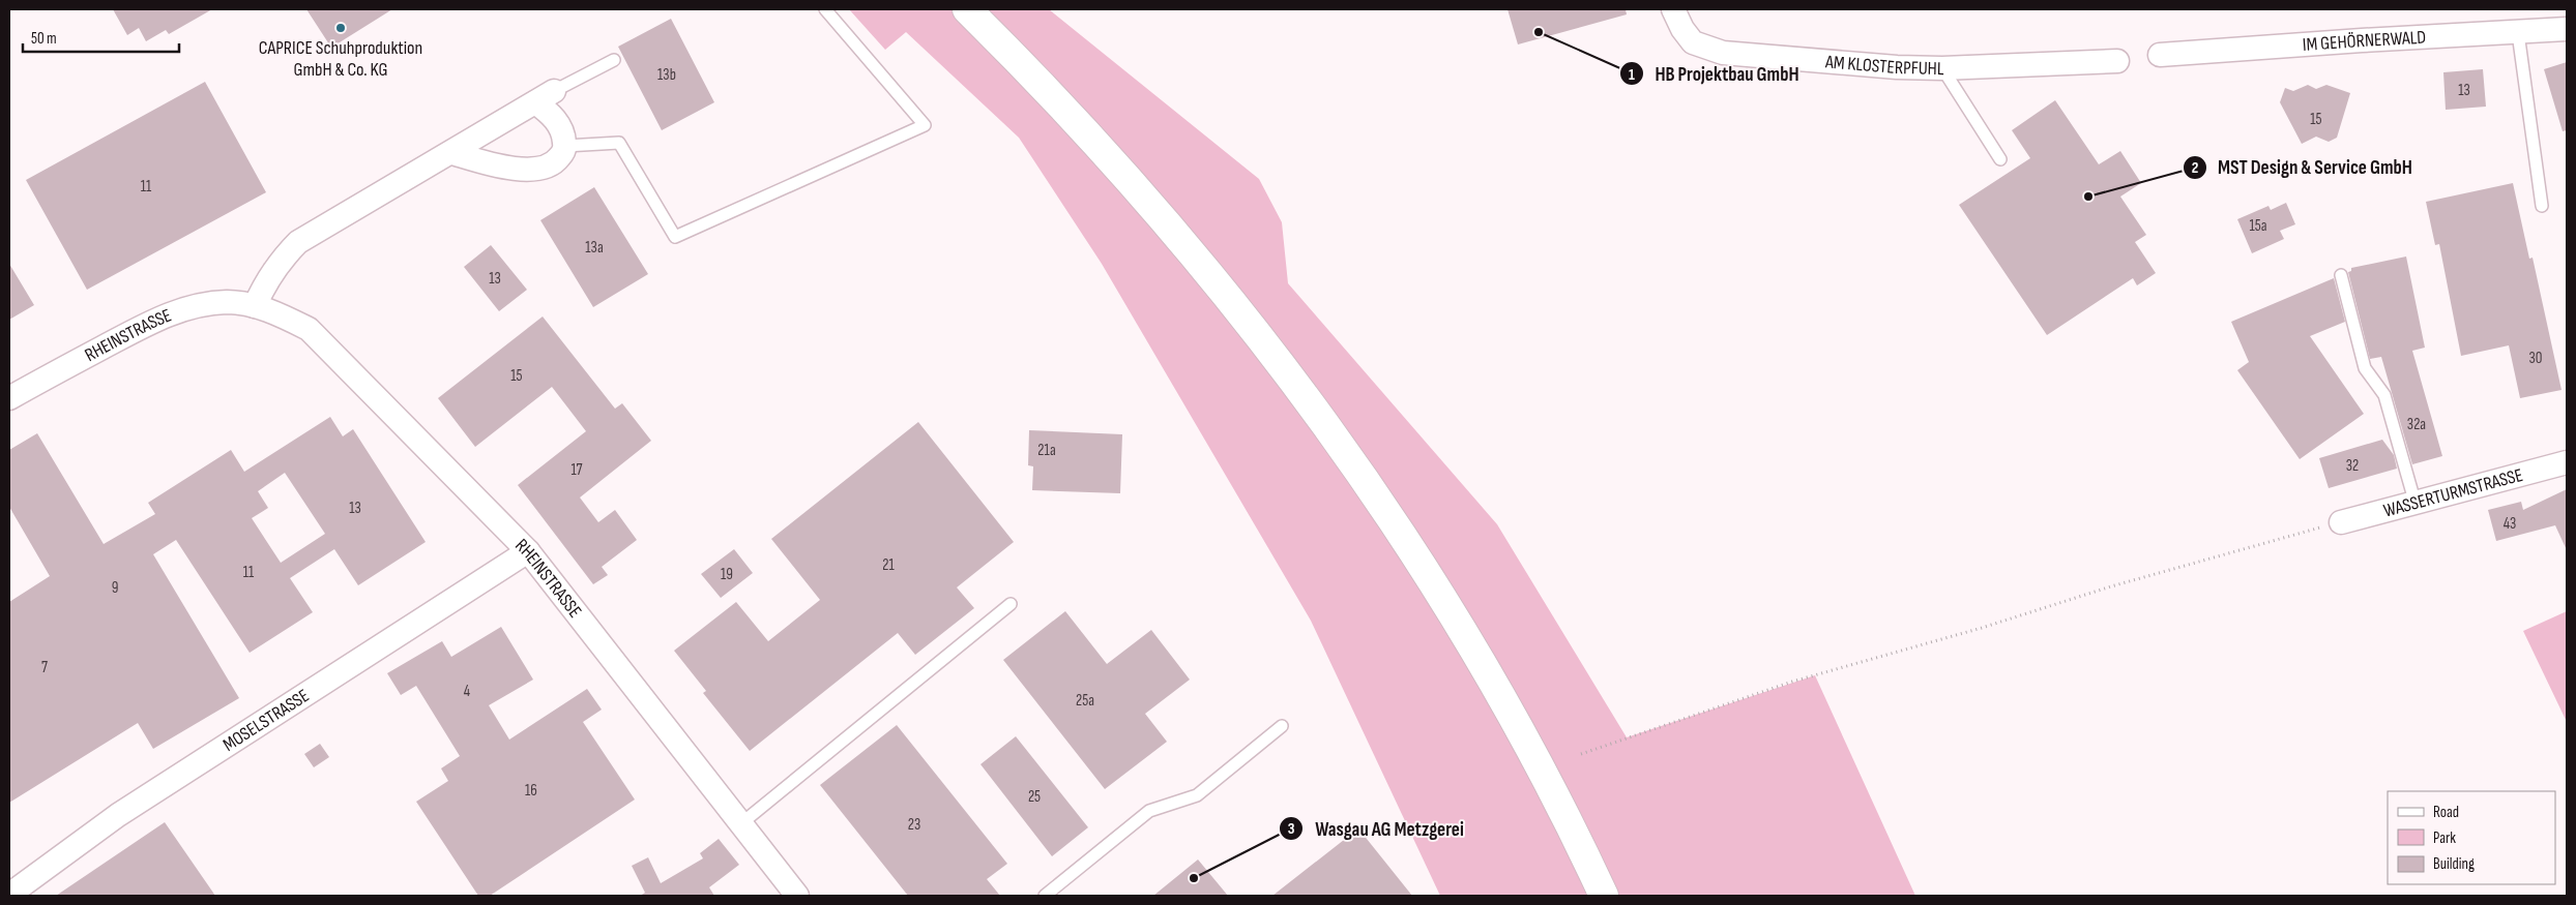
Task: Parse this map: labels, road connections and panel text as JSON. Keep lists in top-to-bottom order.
{
  "streets": {
    "street": [
      "IM GEHÖRNERWALD",
      "AM KLOSTERPFUHL",
      "RHEINSTRASSE",
      "WASSERTURMSTRASSE",
      "MOSELSTRASSE"
    ]
  },
  "crossings": [
    ["RHEINSTRASSE", "MOSELSTRASSE"]
  ],
  "places": [
    "CAPRICE Schuhproduktion GmbH & Co. KG",
    "HB Projektbau GmbH",
    "MST Design & Service GmbH",
    "Wasgau AG Metzgerei"
  ],
  "house_numbers": [
    "13b",
    "13",
    "15",
    "11",
    "15a",
    "13a",
    "13",
    "30",
    "15",
    "32a",
    "21a",
    "32",
    "17",
    "13",
    "43",
    "21",
    "11",
    "19",
    "9",
    "7",
    "4",
    "25a",
    "16",
    "25",
    "23"
  ],
  "legend": ["Road", "Park", "Building"],
  "scale_bar": "50 m"
}
